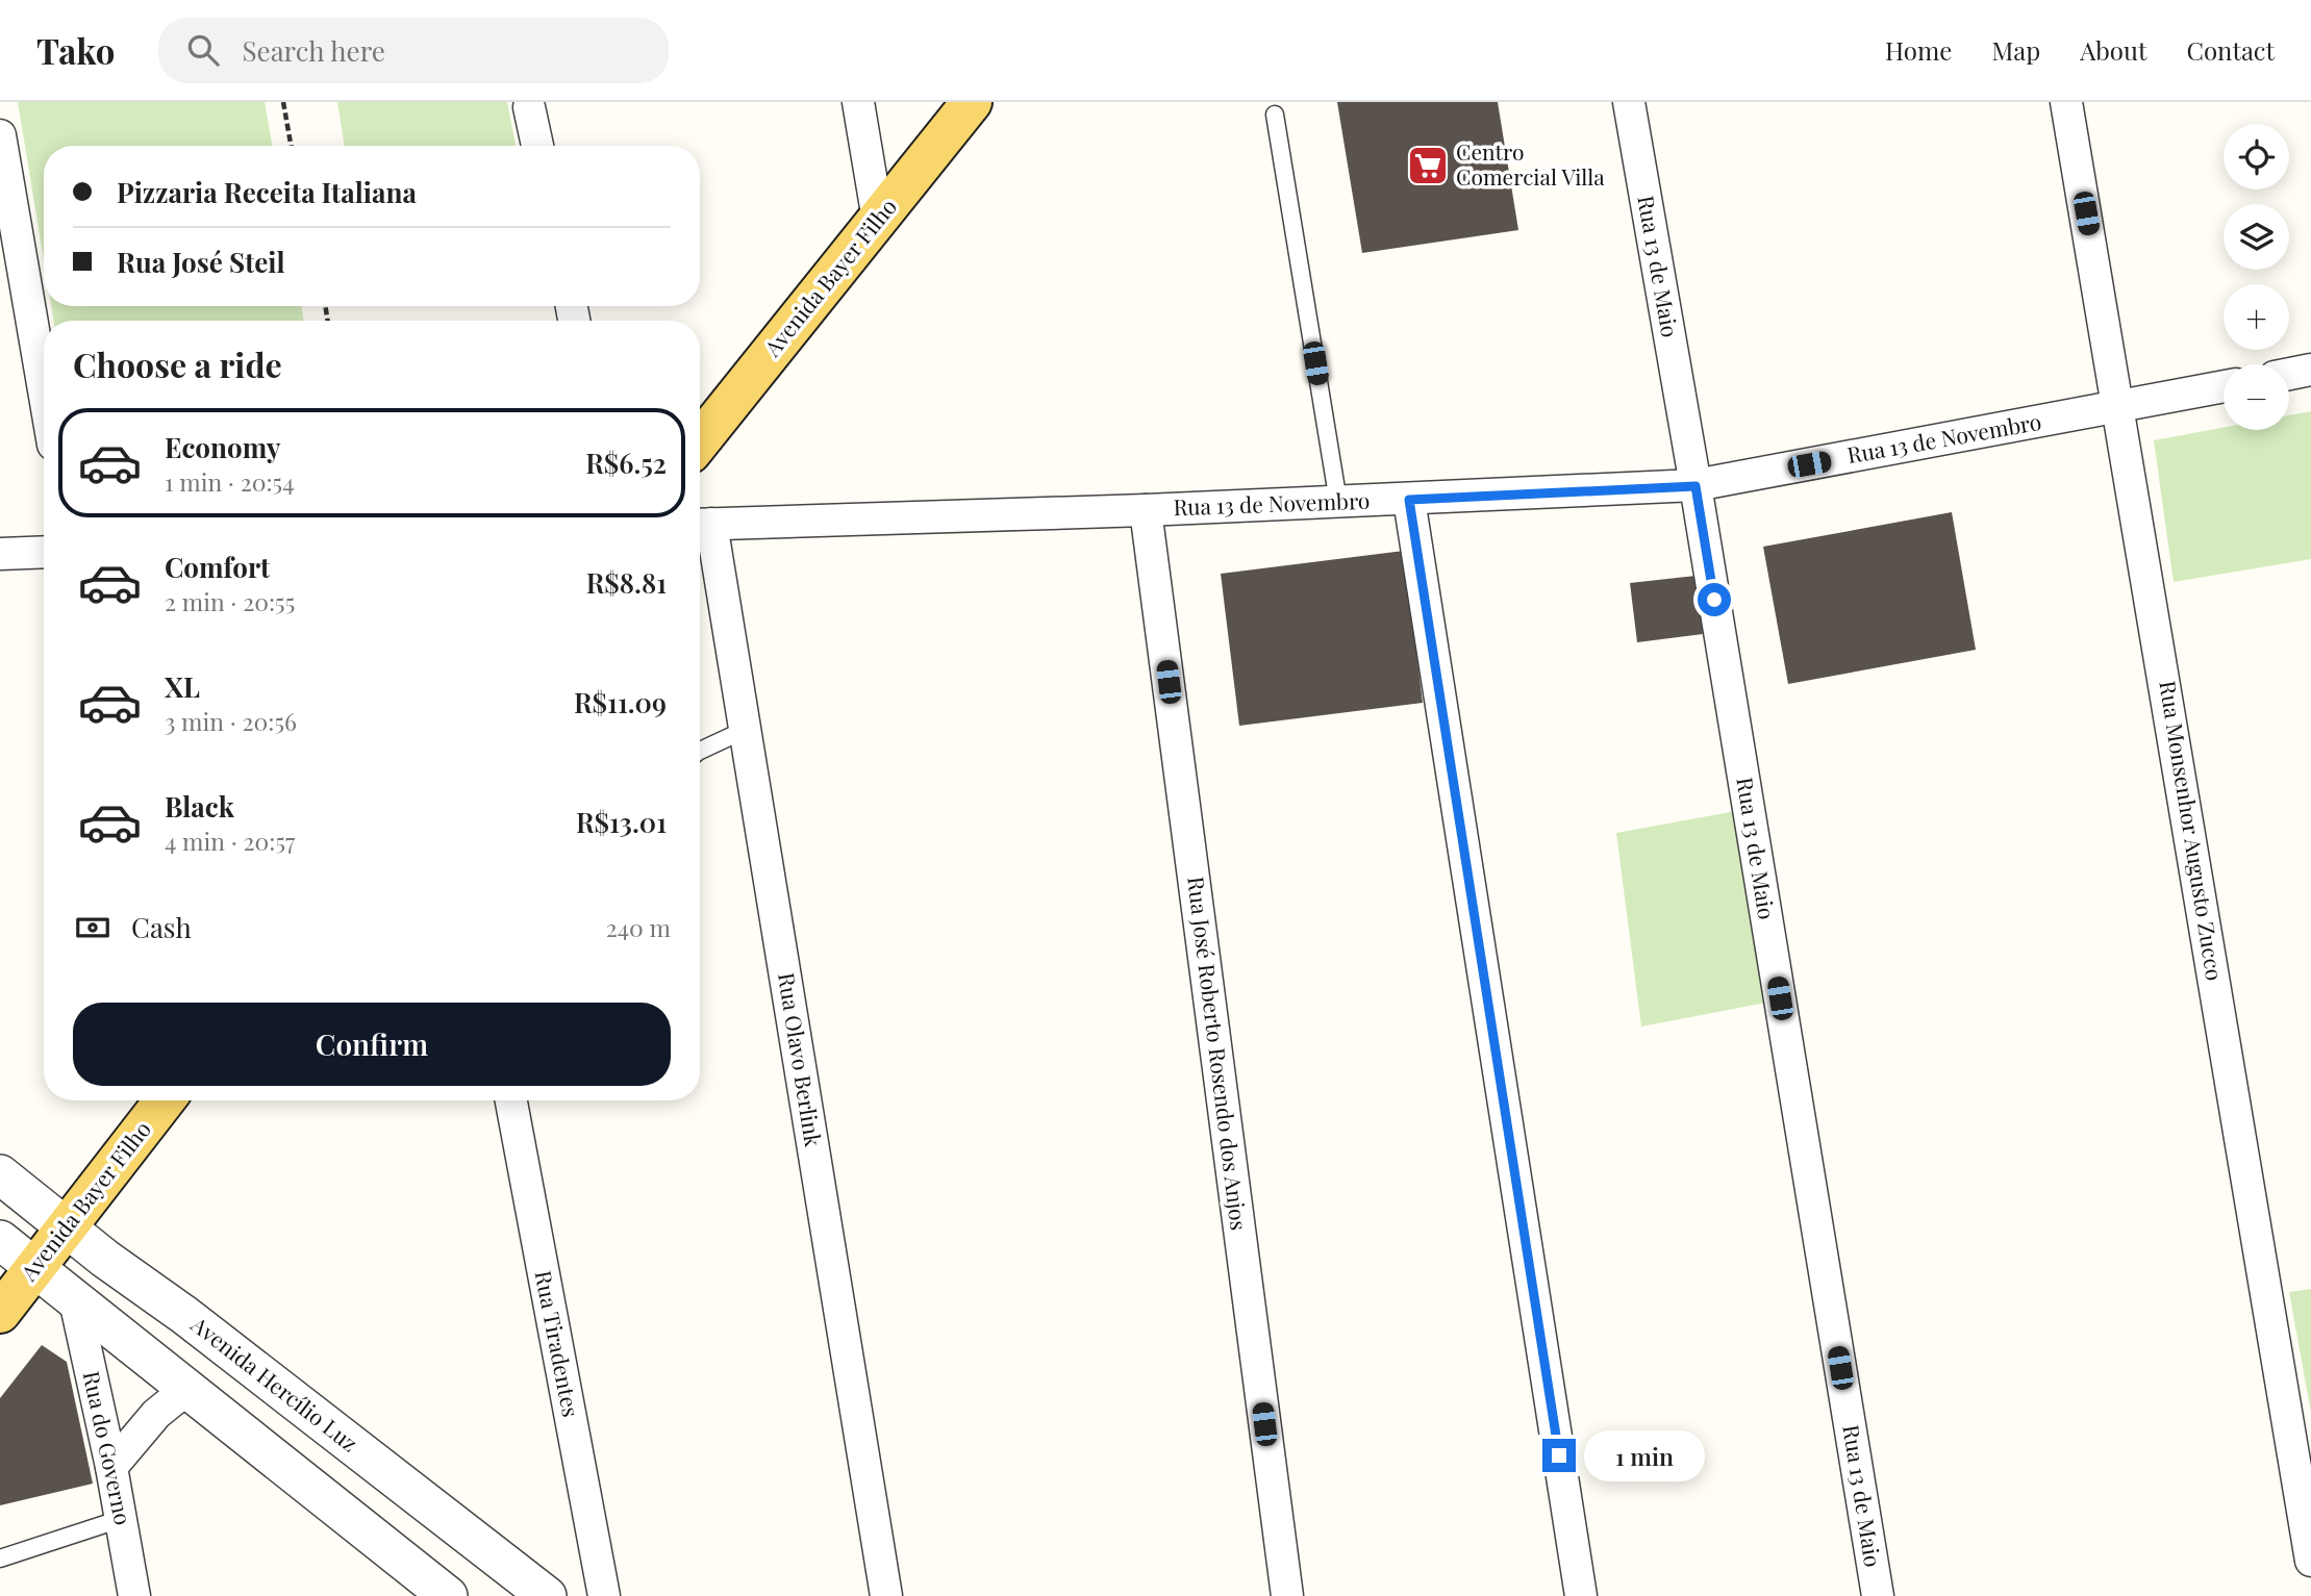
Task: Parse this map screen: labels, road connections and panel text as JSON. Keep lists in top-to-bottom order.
{
  "streets": {
    "main road": ["Avenida Bayer Filho"],
    "street": [
      "Rua 13 de Maio",
      "Rua 13 de Novembro",
      "Rua Monsenhor Augusto Zucco",
      "Rua José Roberto Rosendo dos Anjos",
      "Rua Olavo Berlink",
      "Rua Tiradentes",
      "Avenida Hercílio Luz",
      "Rua do Governo"
    ]
  },
  "crossings": [
    ["Rua 13 de Maio", "Rua 13 de Novembro"],
    ["Avenida Bayer Filho", "Avenida Hercílio Luz"],
    ["Rua 13 de Novembro", "Rua Monsenhor Augusto Zucco"],
    ["Rua 13 de Novembro", "Rua José Roberto Rosendo dos Anjos"],
    ["Rua 13 de Novembro", "Rua Olavo Berlink"]
  ],
  "places": {
    "supermarket": ["Centro Comercial Villa"]
  },
  "page": {
    "header": "Tako",
    "search": "Search here",
    "nav": [
      "Home",
      "Map",
      "About",
      "Contact"
    ],
    "map_buttons": ["+", "−"],
    "banner": ["Pizzaria Receita Italiana", "Rua José Steil"],
    "heading": "Choose a ride",
    "list": [
      {
        "name": "Economy",
        "note": "1 min · 20:54",
        "value": "R$6.52"
      },
      {
        "name": "Comfort",
        "note": "2 min · 20:55",
        "value": "R$8.81"
      },
      {
        "name": "XL",
        "note": "3 min · 20:56",
        "value": "R$11.09"
      },
      {
        "name": "Black",
        "note": "4 min · 20:57",
        "value": "R$13.01"
      }
    ],
    "pay": ["Cash", "240 m"],
    "buttons": "Confirm",
    "bubble": "1 min"
  }
}
